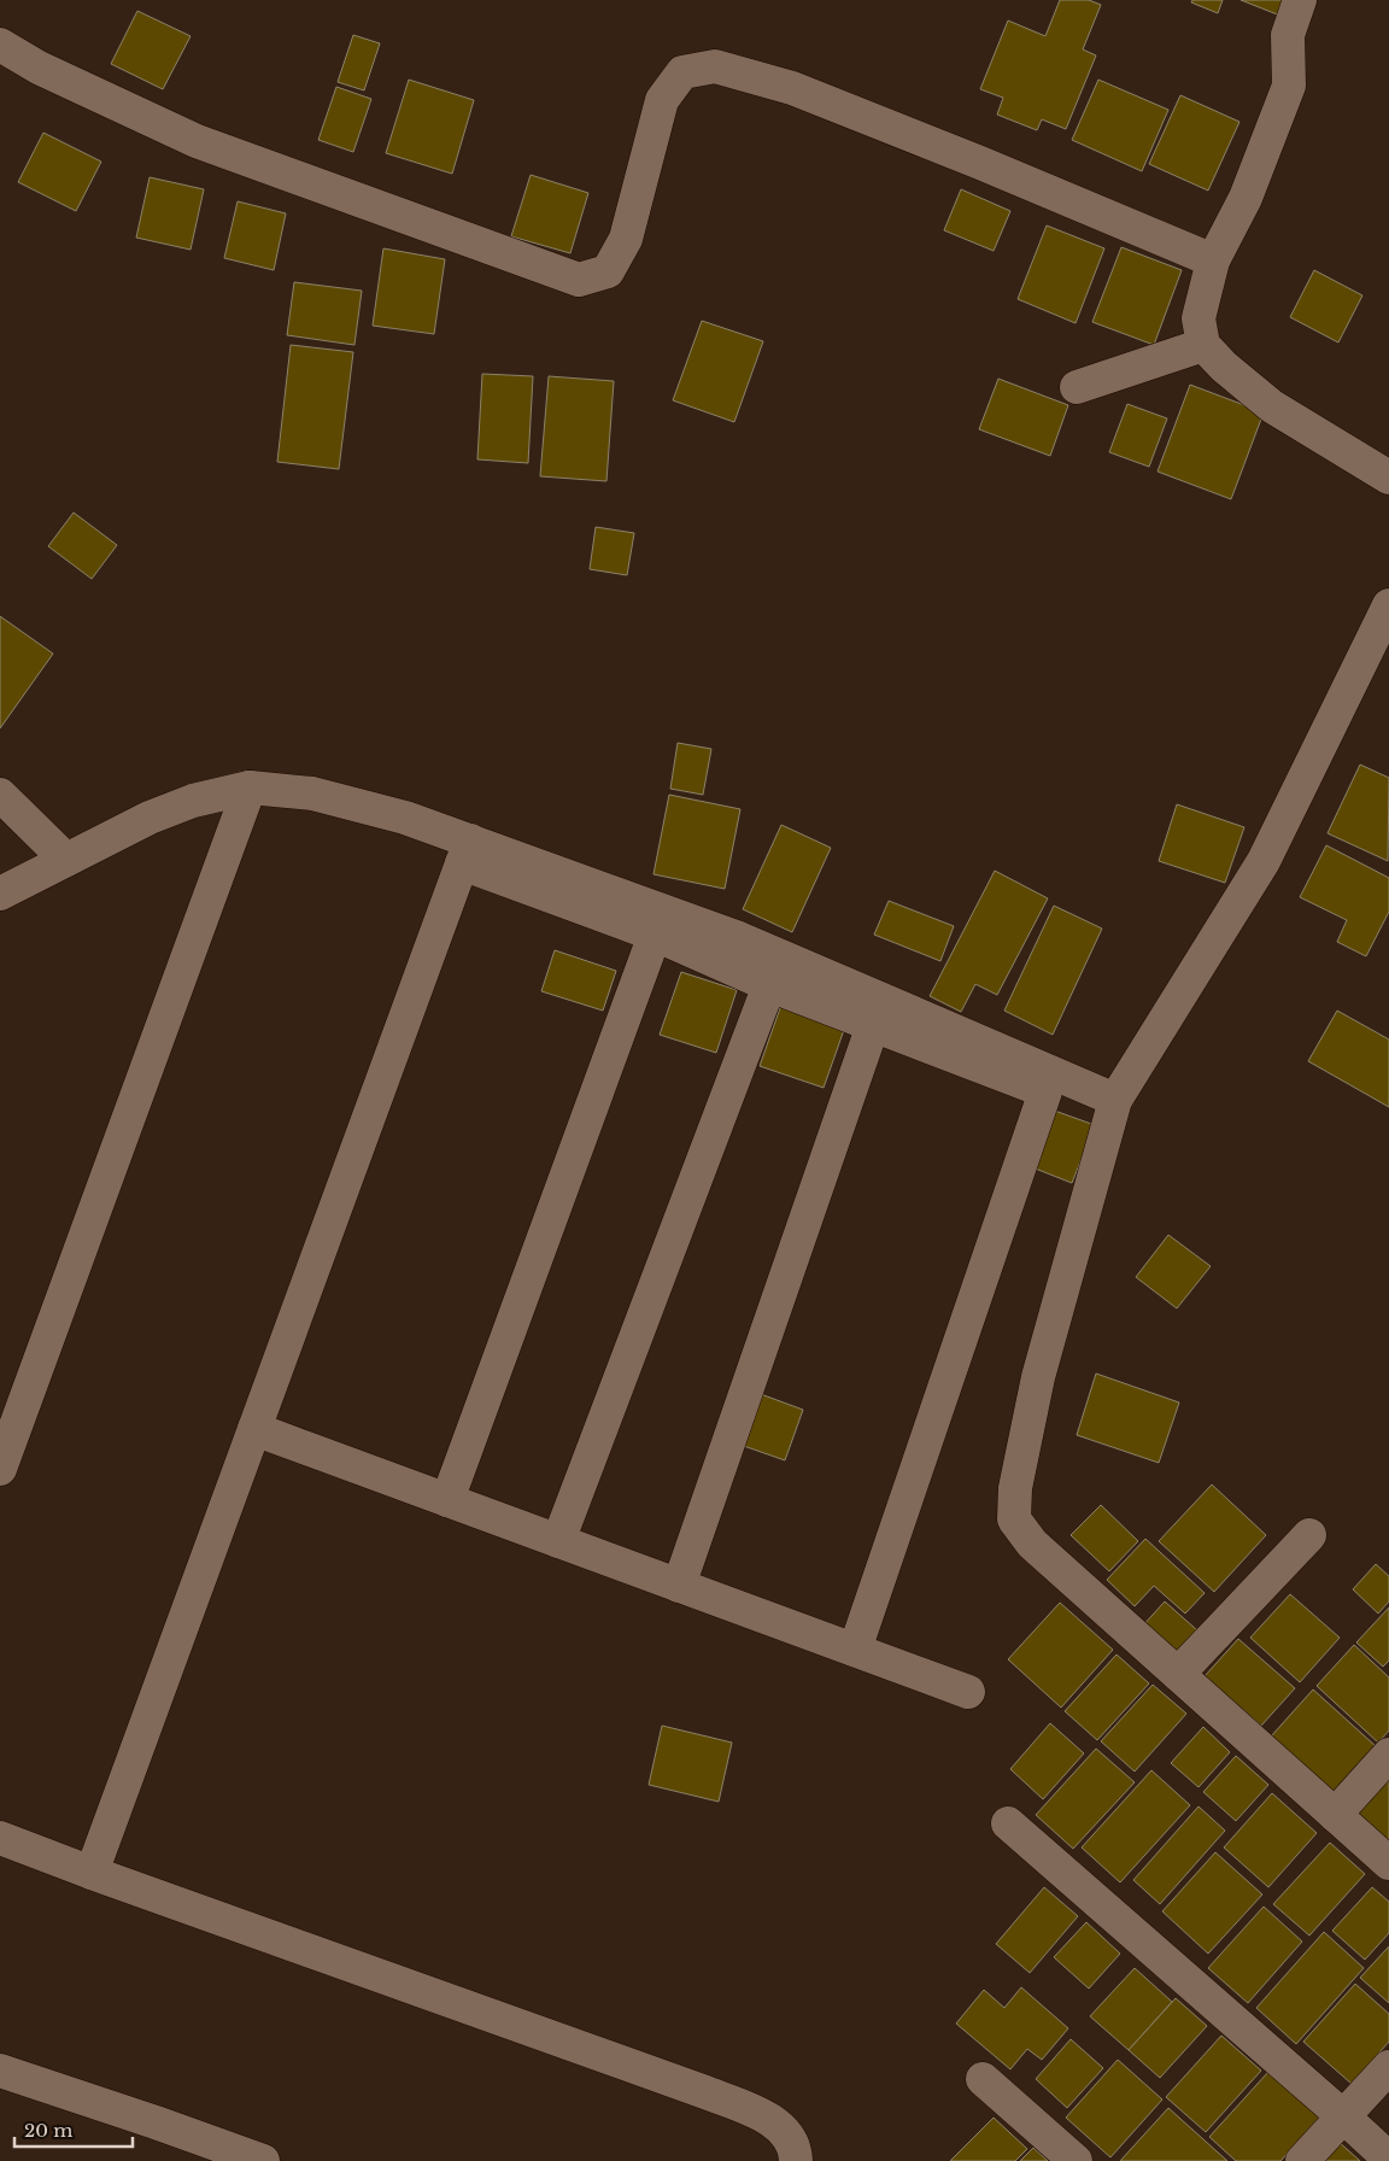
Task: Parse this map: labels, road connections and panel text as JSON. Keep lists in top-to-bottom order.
{
  "scale_bar": "20 m"
}
